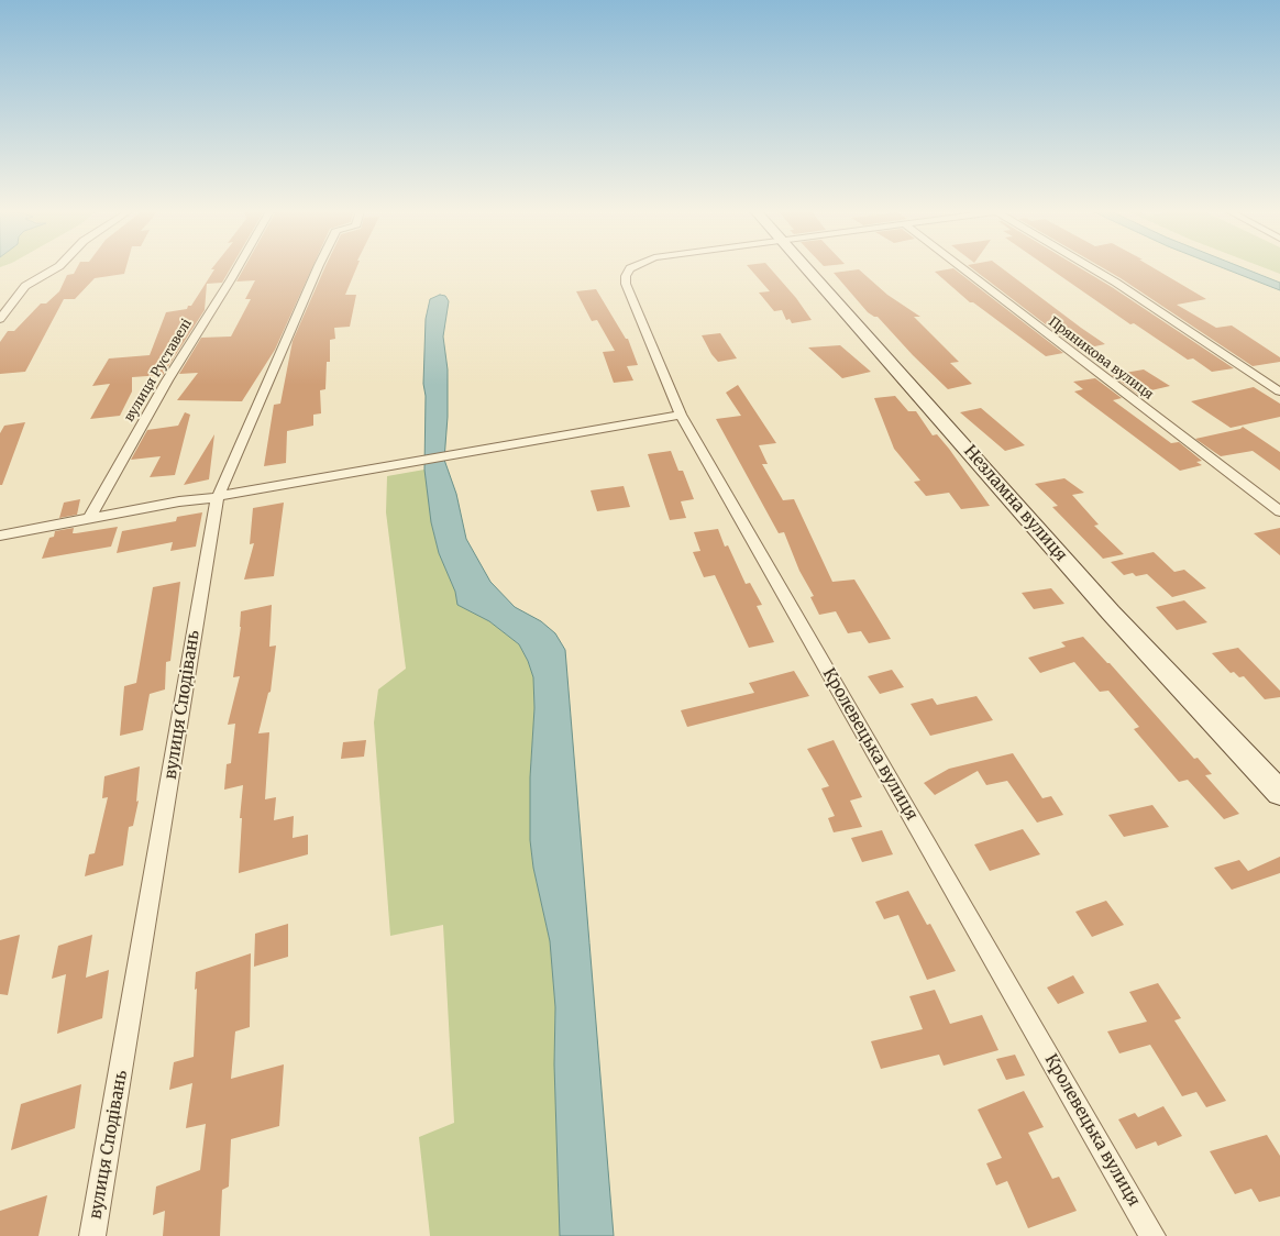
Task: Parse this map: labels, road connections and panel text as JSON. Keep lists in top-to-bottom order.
{
  "streets": {
    "street": [
      "Пряникова вулиця",
      "вулиця Руставелі",
      "Незламна вулиця",
      "вулиця Сподівань",
      "Кролевецька вулиця"
    ]
  }
}
